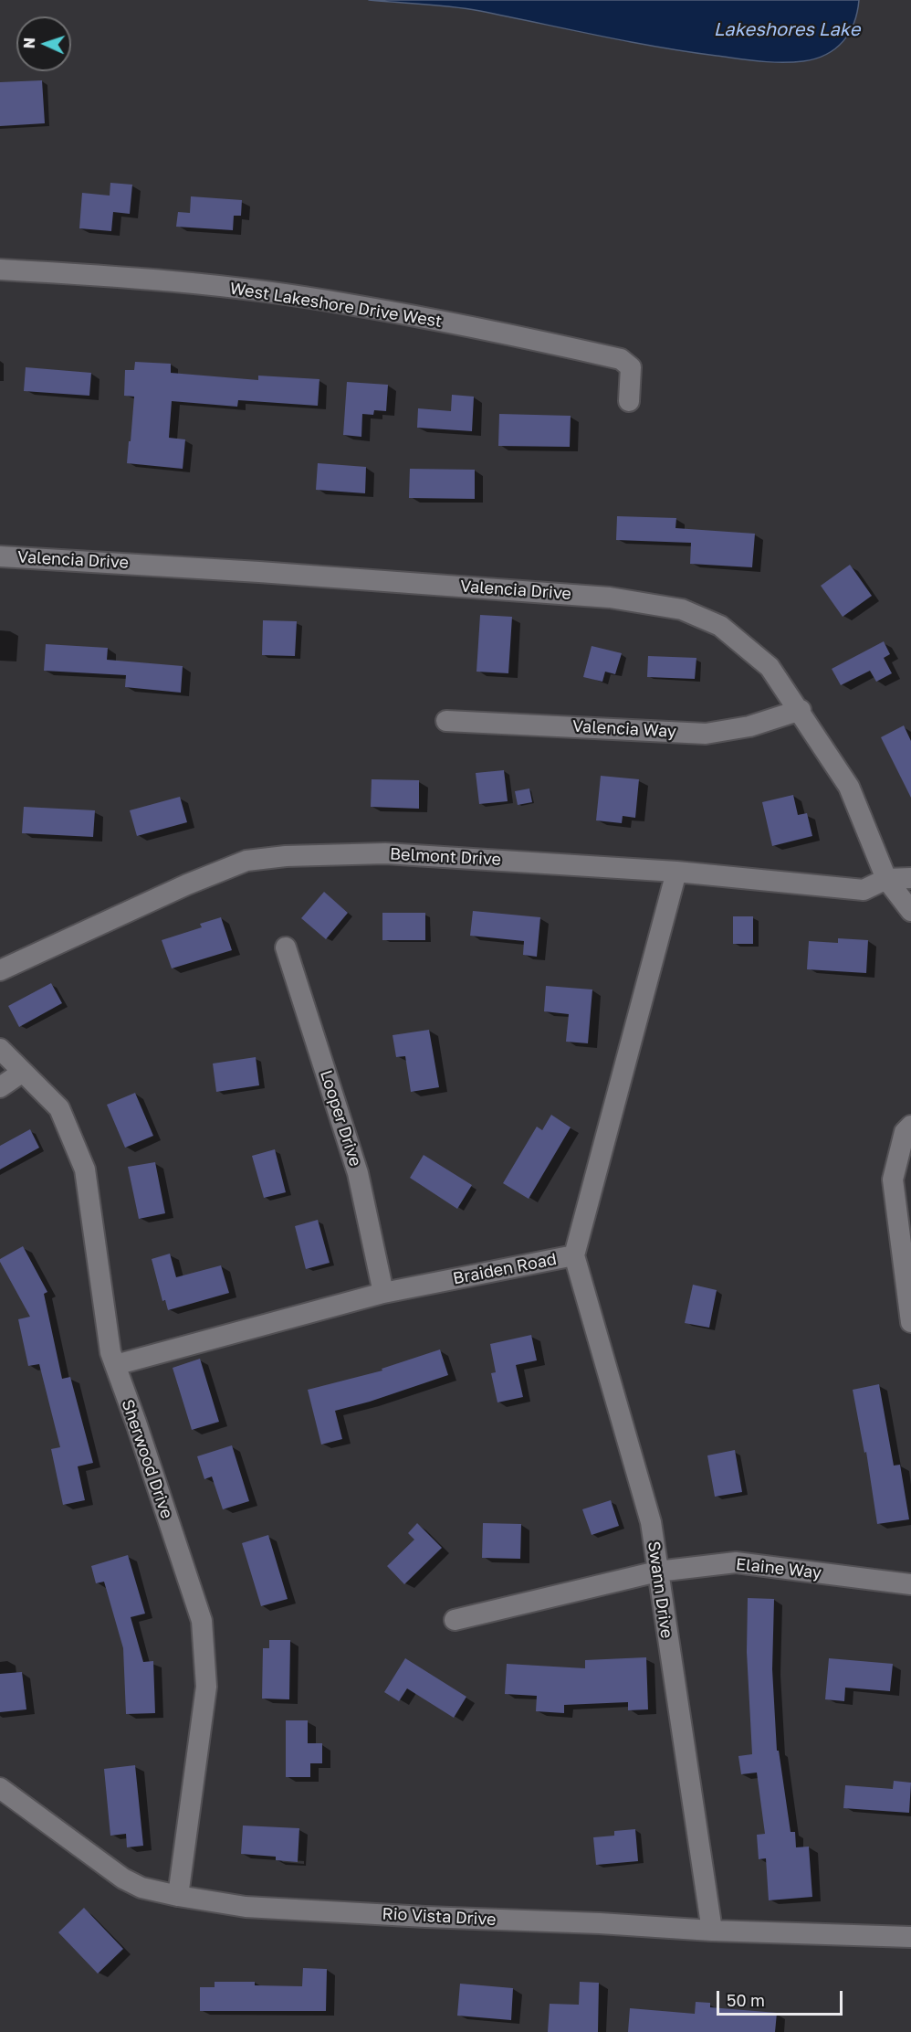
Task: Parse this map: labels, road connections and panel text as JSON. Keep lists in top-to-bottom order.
{
  "streets": {
    "street": [
      "West Lakeshore Drive West",
      "Valencia Drive",
      "Valencia Way",
      "Belmont Drive",
      "Looper Drive",
      "Braiden Road",
      "Sherwood Drive",
      "Elaine Way",
      "Swann Drive",
      "Rio Vista Drive"
    ]
  },
  "crossings": [
    ["Valencia Drive", "Valencia Way"],
    ["Valencia Drive", "Belmont Drive"],
    ["Belmont Drive", "Braiden Road"],
    ["Looper Drive", "Braiden Road"],
    ["Braiden Road", "Sherwood Drive"],
    ["Braiden Road", "Swann Drive"],
    ["Sherwood Drive", "Rio Vista Drive"],
    ["Elaine Way", "Swann Drive"],
    ["Swann Drive", "Rio Vista Drive"]
  ],
  "water": ["Lakeshores Lake"],
  "scale_bar": "50 m",
  "north": "left"
}
